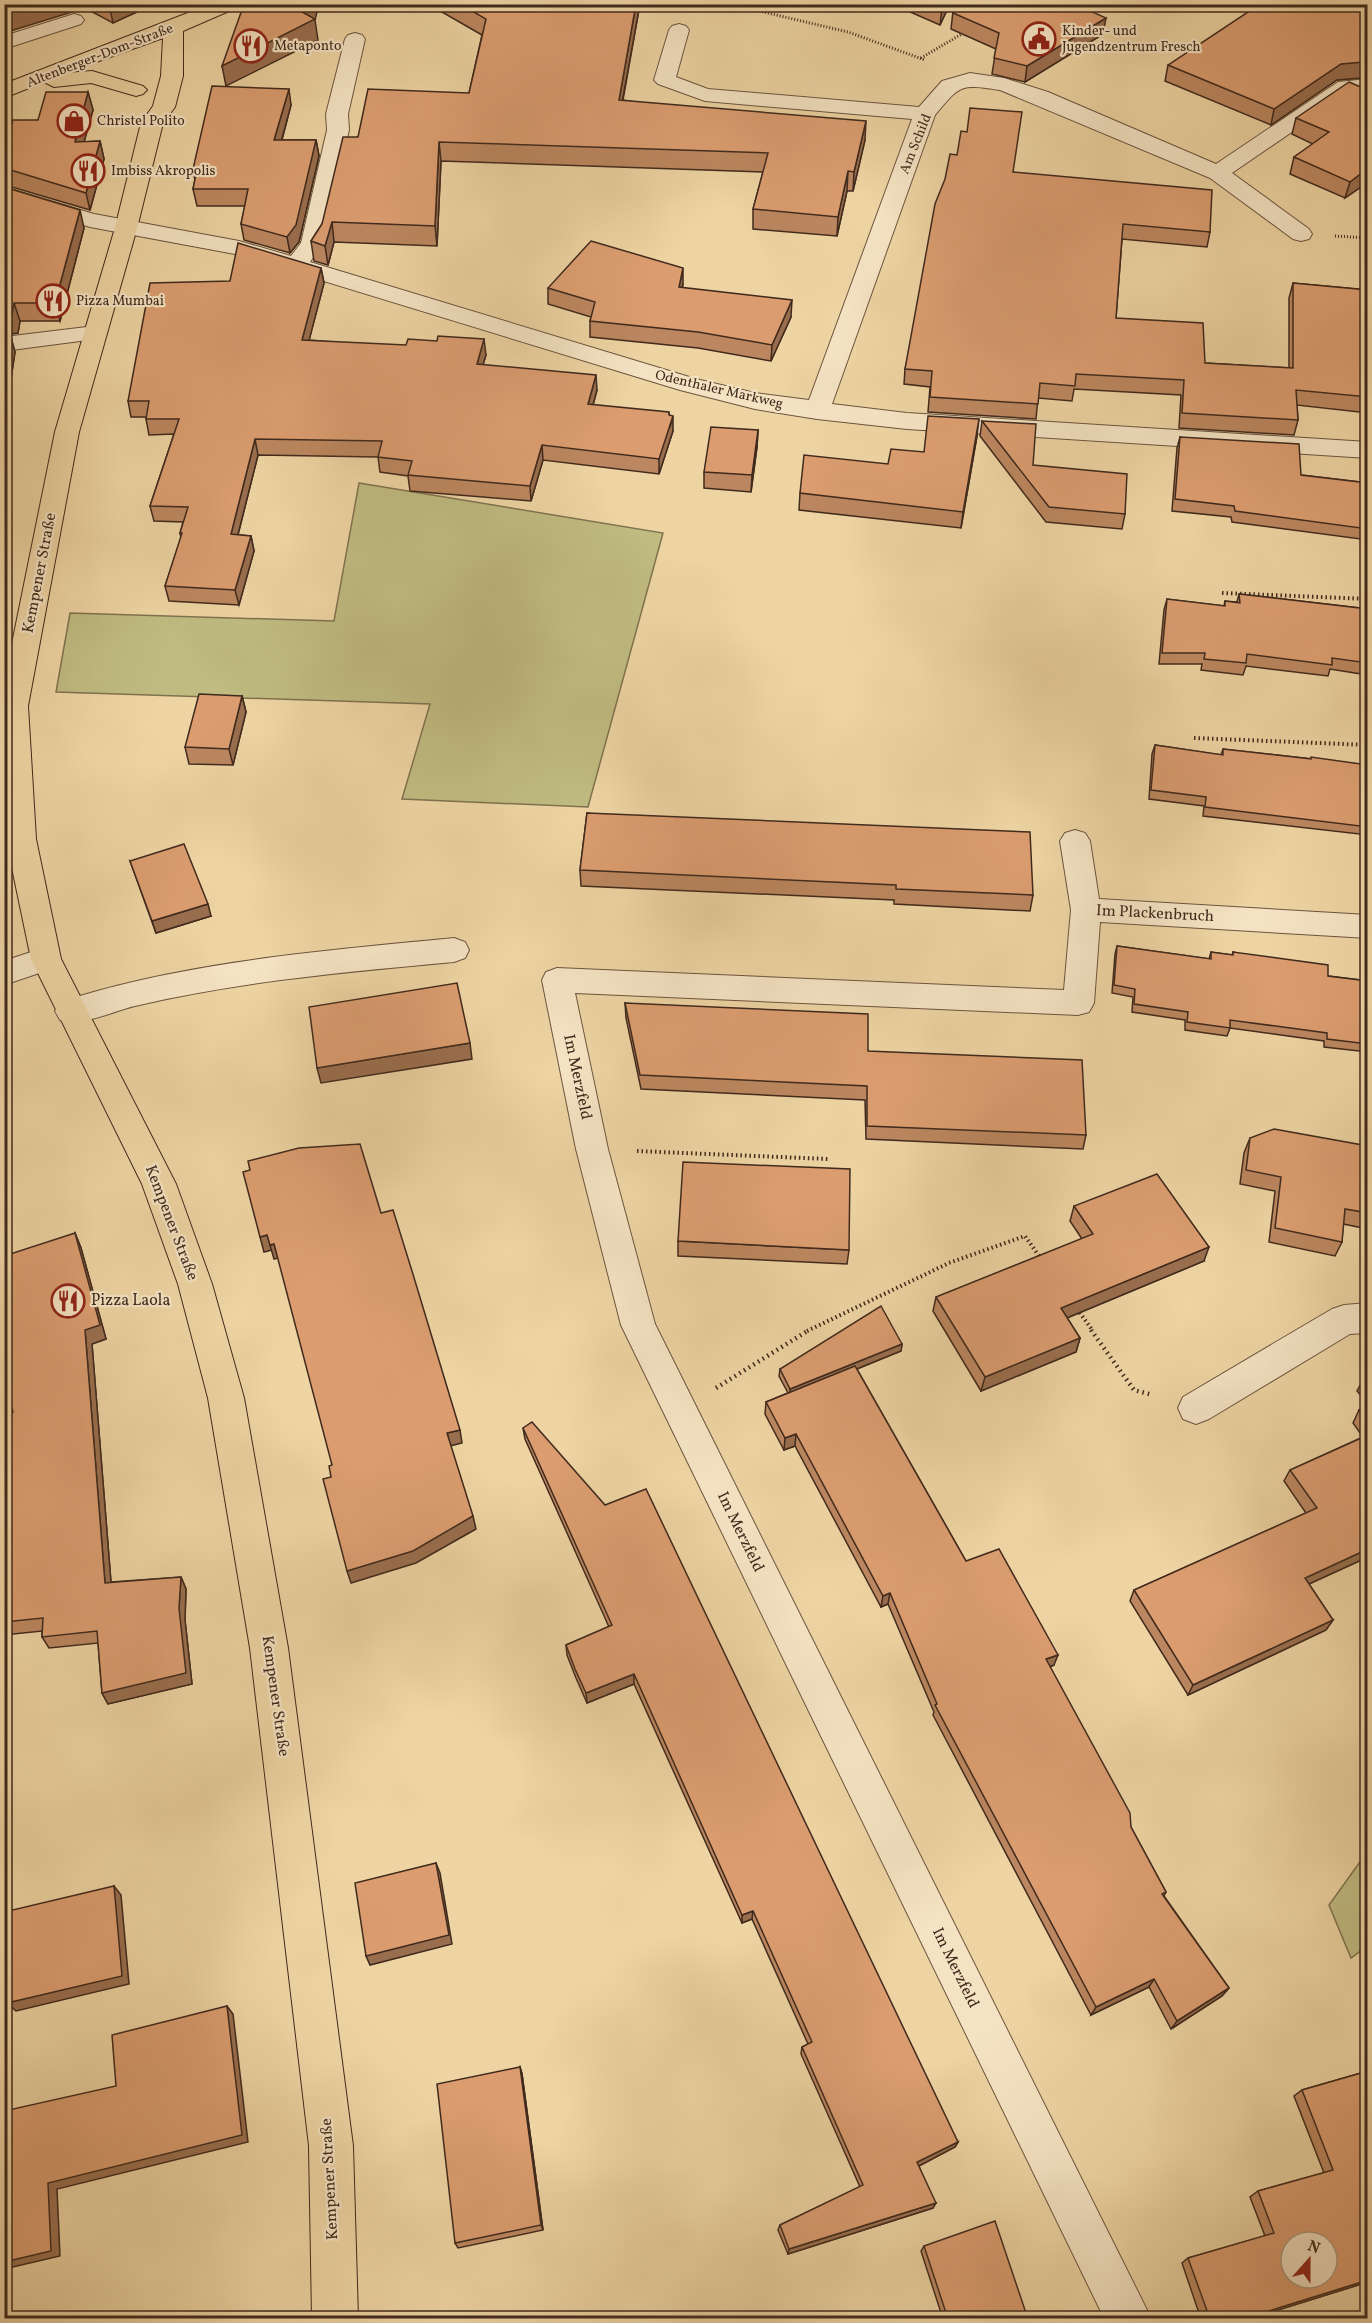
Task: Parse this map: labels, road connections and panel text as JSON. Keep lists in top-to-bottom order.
{
  "streets": {
    "main road": ["Altenberger-Dom-Straße", "Kempener Straße"],
    "street": [
      "Am Schild",
      "Odenthaler Markweg",
      "Im Plackenbruch",
      "Im Merzfeld"
    ]
  },
  "crossings": [
    ["Altenberger-Dom-Straße", "Kempener Straße"],
    ["Am Schild", "Odenthaler Markweg"],
    ["Odenthaler Markweg", "Kempener Straße"],
    ["Im Plackenbruch", "Im Merzfeld"]
  ],
  "places": {
    "public building": ["Kinder- und Jugendzentrum Fresch"],
    "restaurant": [
      "Metaponto",
      "Imbiss Akropolis",
      "Pizza Mumbai",
      "Pizza Laola"
    ],
    "shop": ["Christel Polito"]
  },
  "north": "top"
}
